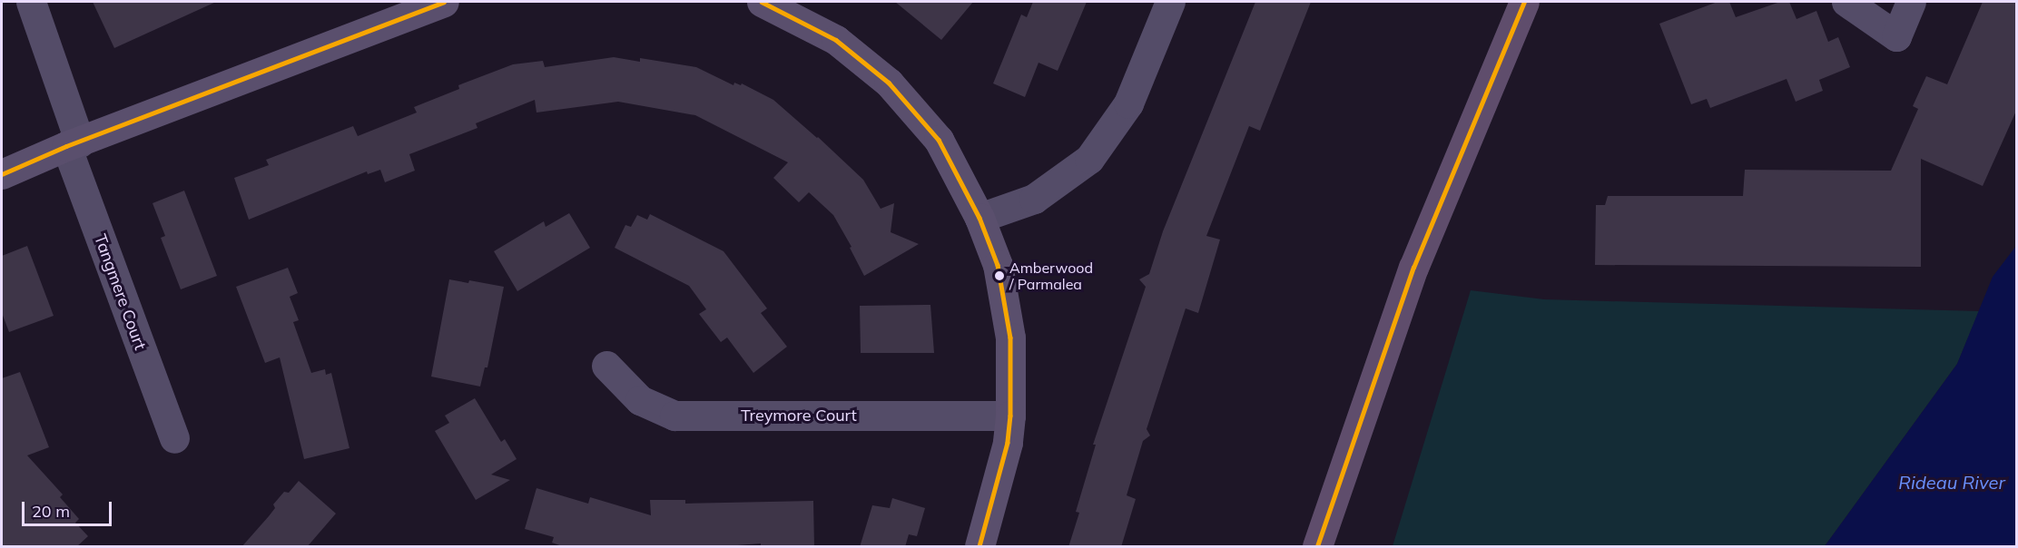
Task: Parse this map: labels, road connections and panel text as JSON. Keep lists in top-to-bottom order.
{
  "streets": {
    "street": ["Tangmere Court", "Treymore Court"]
  },
  "water": ["Rideau River"],
  "places": ["Amberwood / Parmalea"],
  "scale_bar": "20 m"
}
